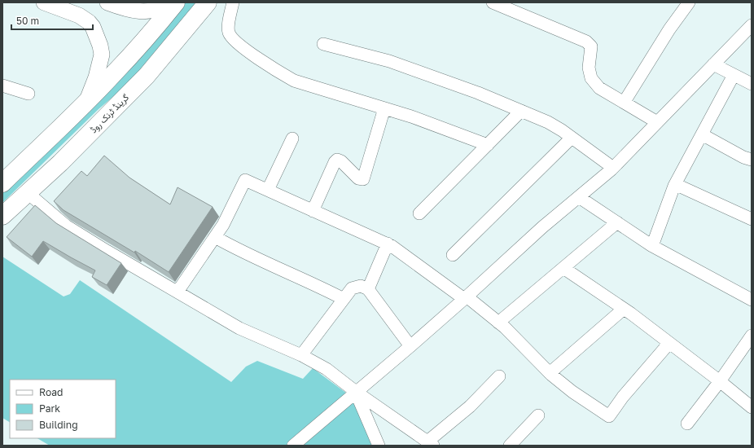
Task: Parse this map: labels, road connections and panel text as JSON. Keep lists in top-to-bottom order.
{
  "streets": {
    "highway": ["گرینڈ ٹرنک روڈ"]
  },
  "legend": ["Road", "Park", "Building"],
  "scale_bar": "50 m"
}
